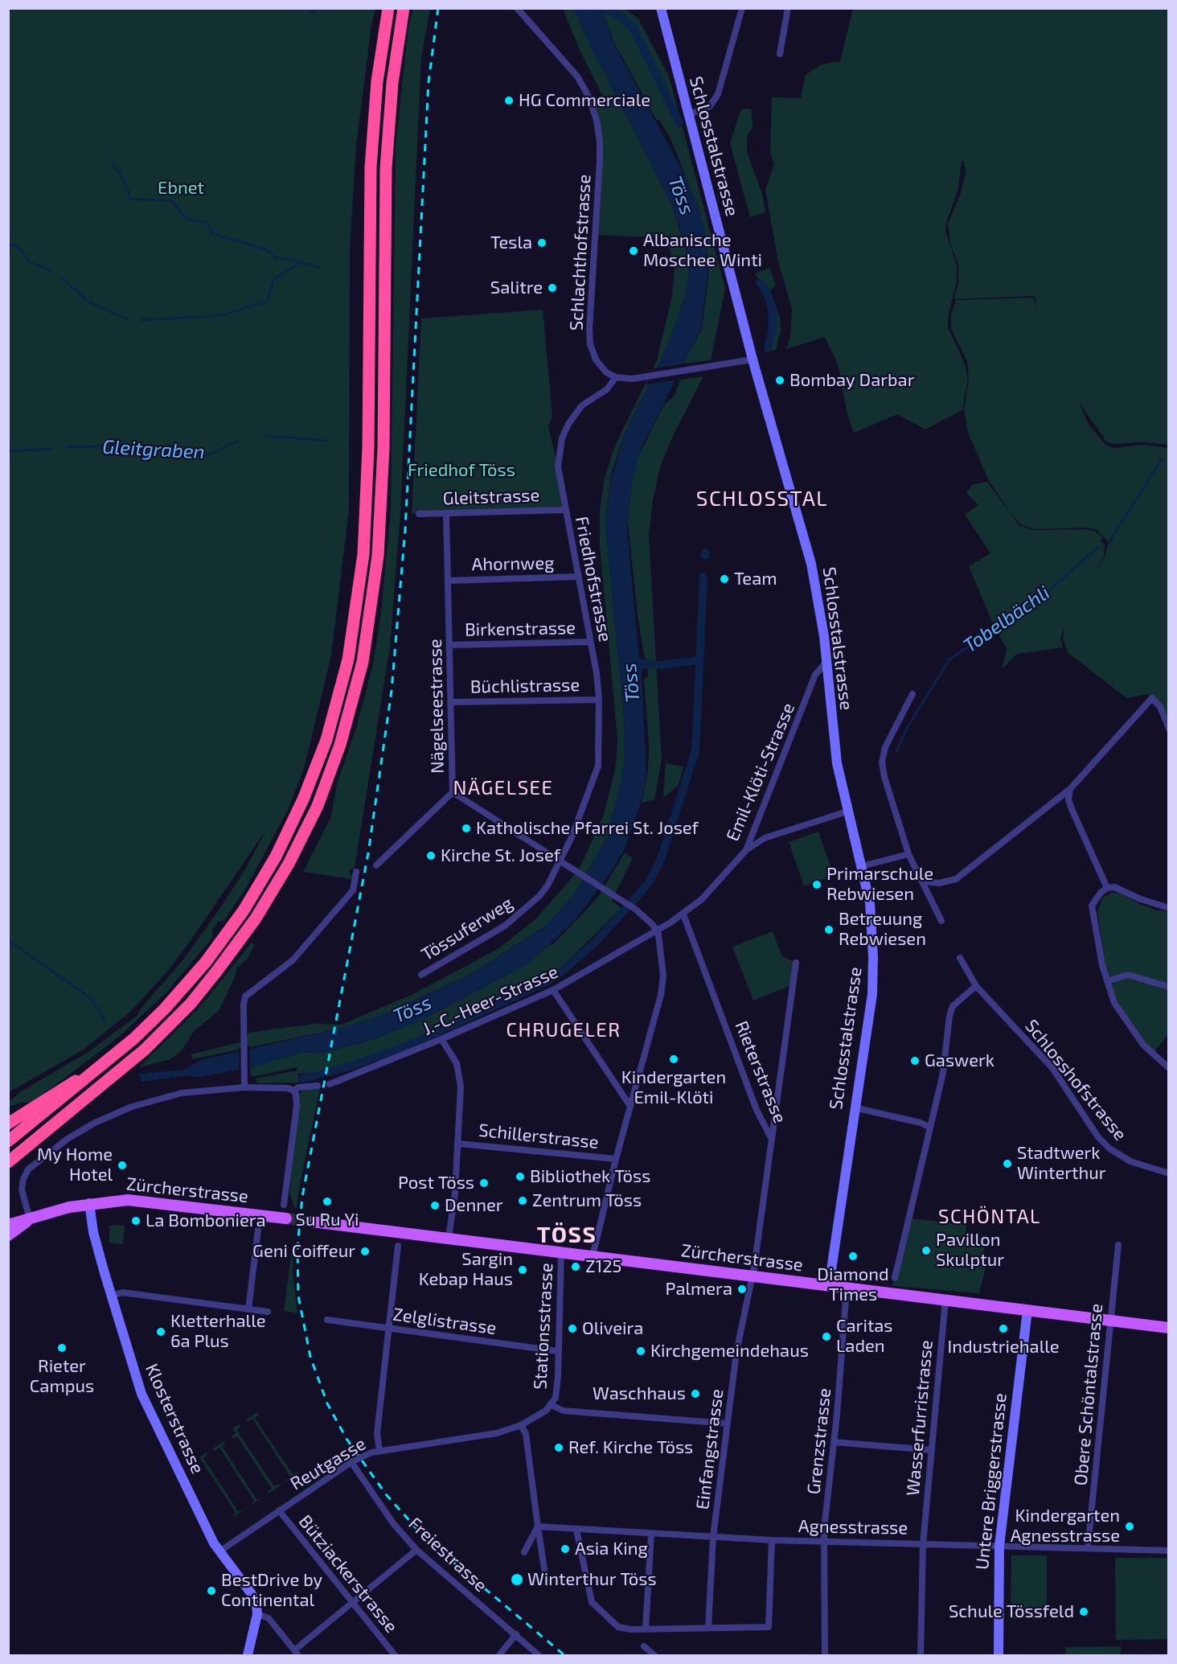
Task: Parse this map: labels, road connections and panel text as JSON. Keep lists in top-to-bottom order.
{
  "streets": {
    "main road": [
      "Schlosstalstrasse",
      "Zürcherstrasse",
      "Klosterstrasse",
      "Untere Briggerstrasse"
    ],
    "street": [
      "Schlachthofstrasse",
      "Gleitstrasse",
      "Ahornweg",
      "Friedhofstrasse",
      "Birkenstrasse",
      "Büchlistrasse",
      "Nägelseestrasse",
      "Emil-Klöti-Strasse",
      "Tössuferweg",
      "J.-C.-Heer-Strasse",
      "Rieterstrasse",
      "Schlosshofstrasse",
      "Schillerstrasse",
      "Zelglistrasse",
      "Stationsstrasse",
      "Obere Schöntalstrasse",
      "Wasserfurristrasse",
      "Grenzstrasse",
      "Einfangstrasse",
      "Reutgasse",
      "Agnesstrasse",
      "Freiestrasse",
      "Bütziackerstrasse"
    ]
  },
  "crossings": [
    ["Schlosstalstrasse", "Emil-Klöti-Strasse"],
    ["Schlosstalstrasse", "Zürcherstrasse"],
    ["Schlachthofstrasse", "Friedhofstrasse"],
    ["Gleitstrasse", "Friedhofstrasse"],
    ["Gleitstrasse", "Nägelseestrasse"],
    ["Ahornweg", "Friedhofstrasse"],
    ["Ahornweg", "Nägelseestrasse"],
    ["Friedhofstrasse", "Birkenstrasse"],
    ["Friedhofstrasse", "Büchlistrasse"],
    ["Friedhofstrasse", "Tössuferweg"],
    ["Birkenstrasse", "Nägelseestrasse"],
    ["Büchlistrasse", "Nägelseestrasse"],
    ["Emil-Klöti-Strasse", "J.-C.-Heer-Strasse"],
    ["Emil-Klöti-Strasse", "Rieterstrasse"],
    ["Rieterstrasse", "Zürcherstrasse"],
    ["Rieterstrasse", "Einfangstrasse"],
    ["Zürcherstrasse", "Stationsstrasse"],
    ["Zürcherstrasse", "Obere Schöntalstrasse"],
    ["Zürcherstrasse", "Wasserfurristrasse"],
    ["Zürcherstrasse", "Klosterstrasse"],
    ["Zürcherstrasse", "Grenzstrasse"],
    ["Zürcherstrasse", "Einfangstrasse"],
    ["Zürcherstrasse", "Untere Briggerstrasse"],
    ["Zelglistrasse", "Stationsstrasse"],
    ["Stationsstrasse", "Reutgasse"],
    ["Obere Schöntalstrasse", "Agnesstrasse"],
    ["Wasserfurristrasse", "Agnesstrasse"],
    ["Klosterstrasse", "Reutgasse"],
    ["Grenzstrasse", "Agnesstrasse"],
    ["Einfangstrasse", "Agnesstrasse"],
    ["Reutgasse", "Freiestrasse"],
    ["Reutgasse", "Bütziackerstrasse"],
    ["Untere Briggerstrasse", "Agnesstrasse"]
  ],
  "districts": [
    "SCHLOSSTAL",
    "NÄGELSEE",
    "CHRUGELER",
    "SCHÖNTAL",
    "TÖSS"
  ],
  "water": ["Töss", "Gleitgraben", "Tobelbächli"],
  "parks": ["Ebnet", "Friedhof Töss"],
  "places": [
    "HG Commerciale",
    "Tesla",
    "Albanische Moschee Winti",
    "Salitre",
    "Bombay Darbar",
    "Team",
    "Katholische Pfarrei St. Josef",
    "Kirche St. Josef",
    "Primarschule Rebwiesen",
    "Betreuung Rebwiesen",
    "Kindergarten Emil-Klöti",
    "Gaswerk",
    "Stadtwerk Winterthur",
    "My Home Hotel",
    "Bibliothek Töss",
    "Post Töss",
    "Zentrum Töss",
    "Su Ru Yi",
    "Denner",
    "La Bomboniera",
    "Pavillon Skulptur",
    "Geni Coiffeur",
    "Diamond Times",
    "Z125",
    "Sargin Kebap Haus",
    "Palmera",
    "Oliveira",
    "Industriehalle",
    "Kletterhalle 6a Plus",
    "Caritas Laden",
    "Rieter Campus",
    "Kirchgemeindehaus",
    "Waschhaus",
    "Ref. Kirche Töss",
    "Kindergarten Agnesstrasse",
    "Asia King",
    "Winterthur Töss",
    "BestDrive by Continental",
    "Schule Tössfeld"
  ]
}
